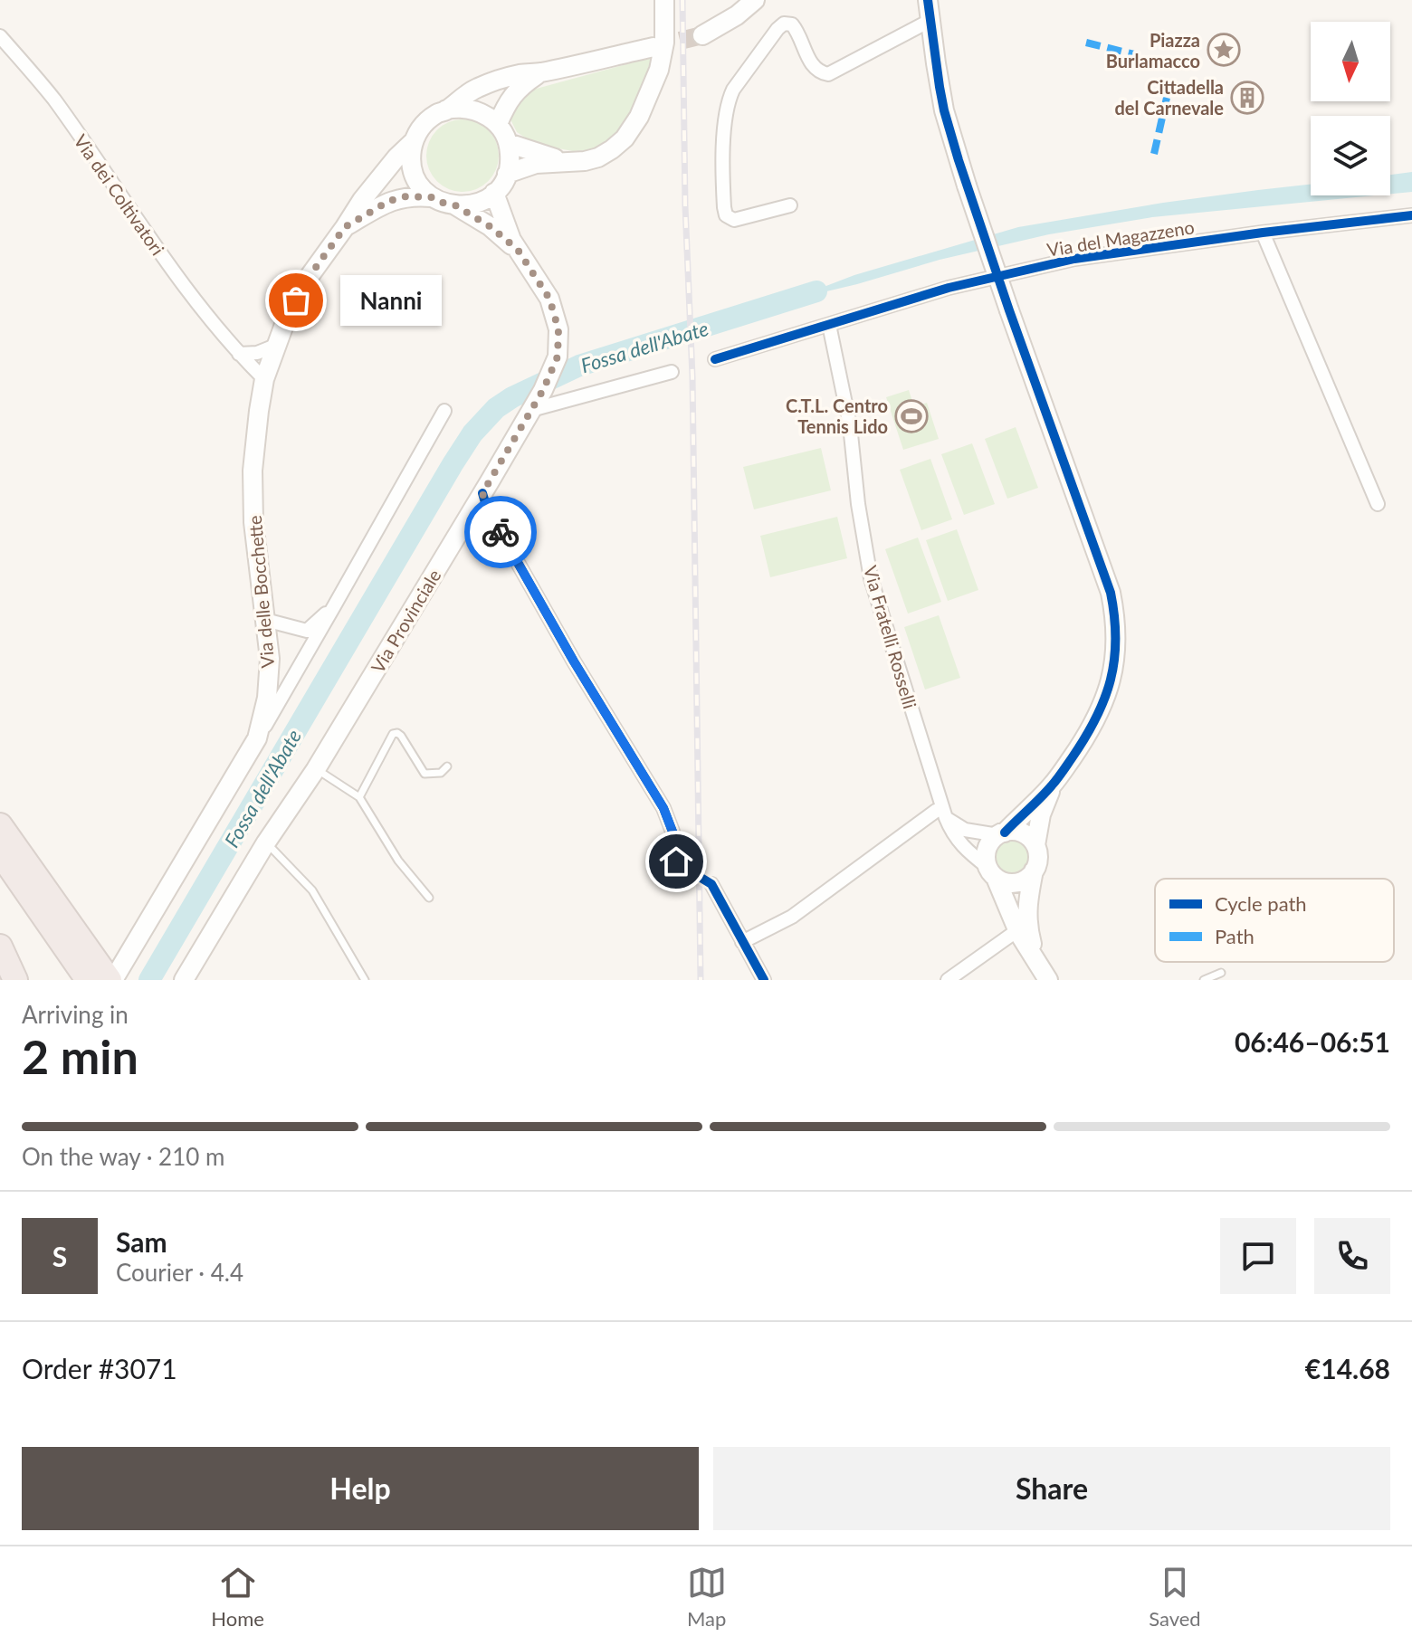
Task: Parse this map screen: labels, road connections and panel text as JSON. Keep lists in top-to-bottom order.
{
  "streets": {
    "main road": ["Via delle Bocchette", "Via Provinciale", "Via Fratelli Rosselli"],
    "street": ["Via dei Coltivatori", "Via del Magazzeno"]
  },
  "crossings": [
    ["Via dei Coltivatori", "Via delle Bocchette"],
    ["Via del Magazzeno", "Via Fratelli Rosselli"],
    ["Via delle Bocchette", "Via Provinciale"]
  ],
  "water": ["Fossa dell'Abate"],
  "places": {
    "place": ["Piazza Burlamacco"],
    "building": ["Cittadella del Carnevale"],
    "other": ["Nanni"],
    "sports": ["C.T.L. Centro Tennis Lido"]
  },
  "legend": ["Cycle path", "Path"],
  "north": "bottom",
  "page": {
    "bubble": "Nanni",
    "heading": ["2 min", "Arriving in", "06:46–06:51"],
    "panel": [
      "Sam",
      "Courier · 4.4",
      "Order #3071",
      "€14.68"
    ],
    "bar": "On the way · 210 m",
    "round": "S",
    "buttons": ["Help", "Share"],
    "tabs": ["Home", "Map", "Saved"]
  }
}
